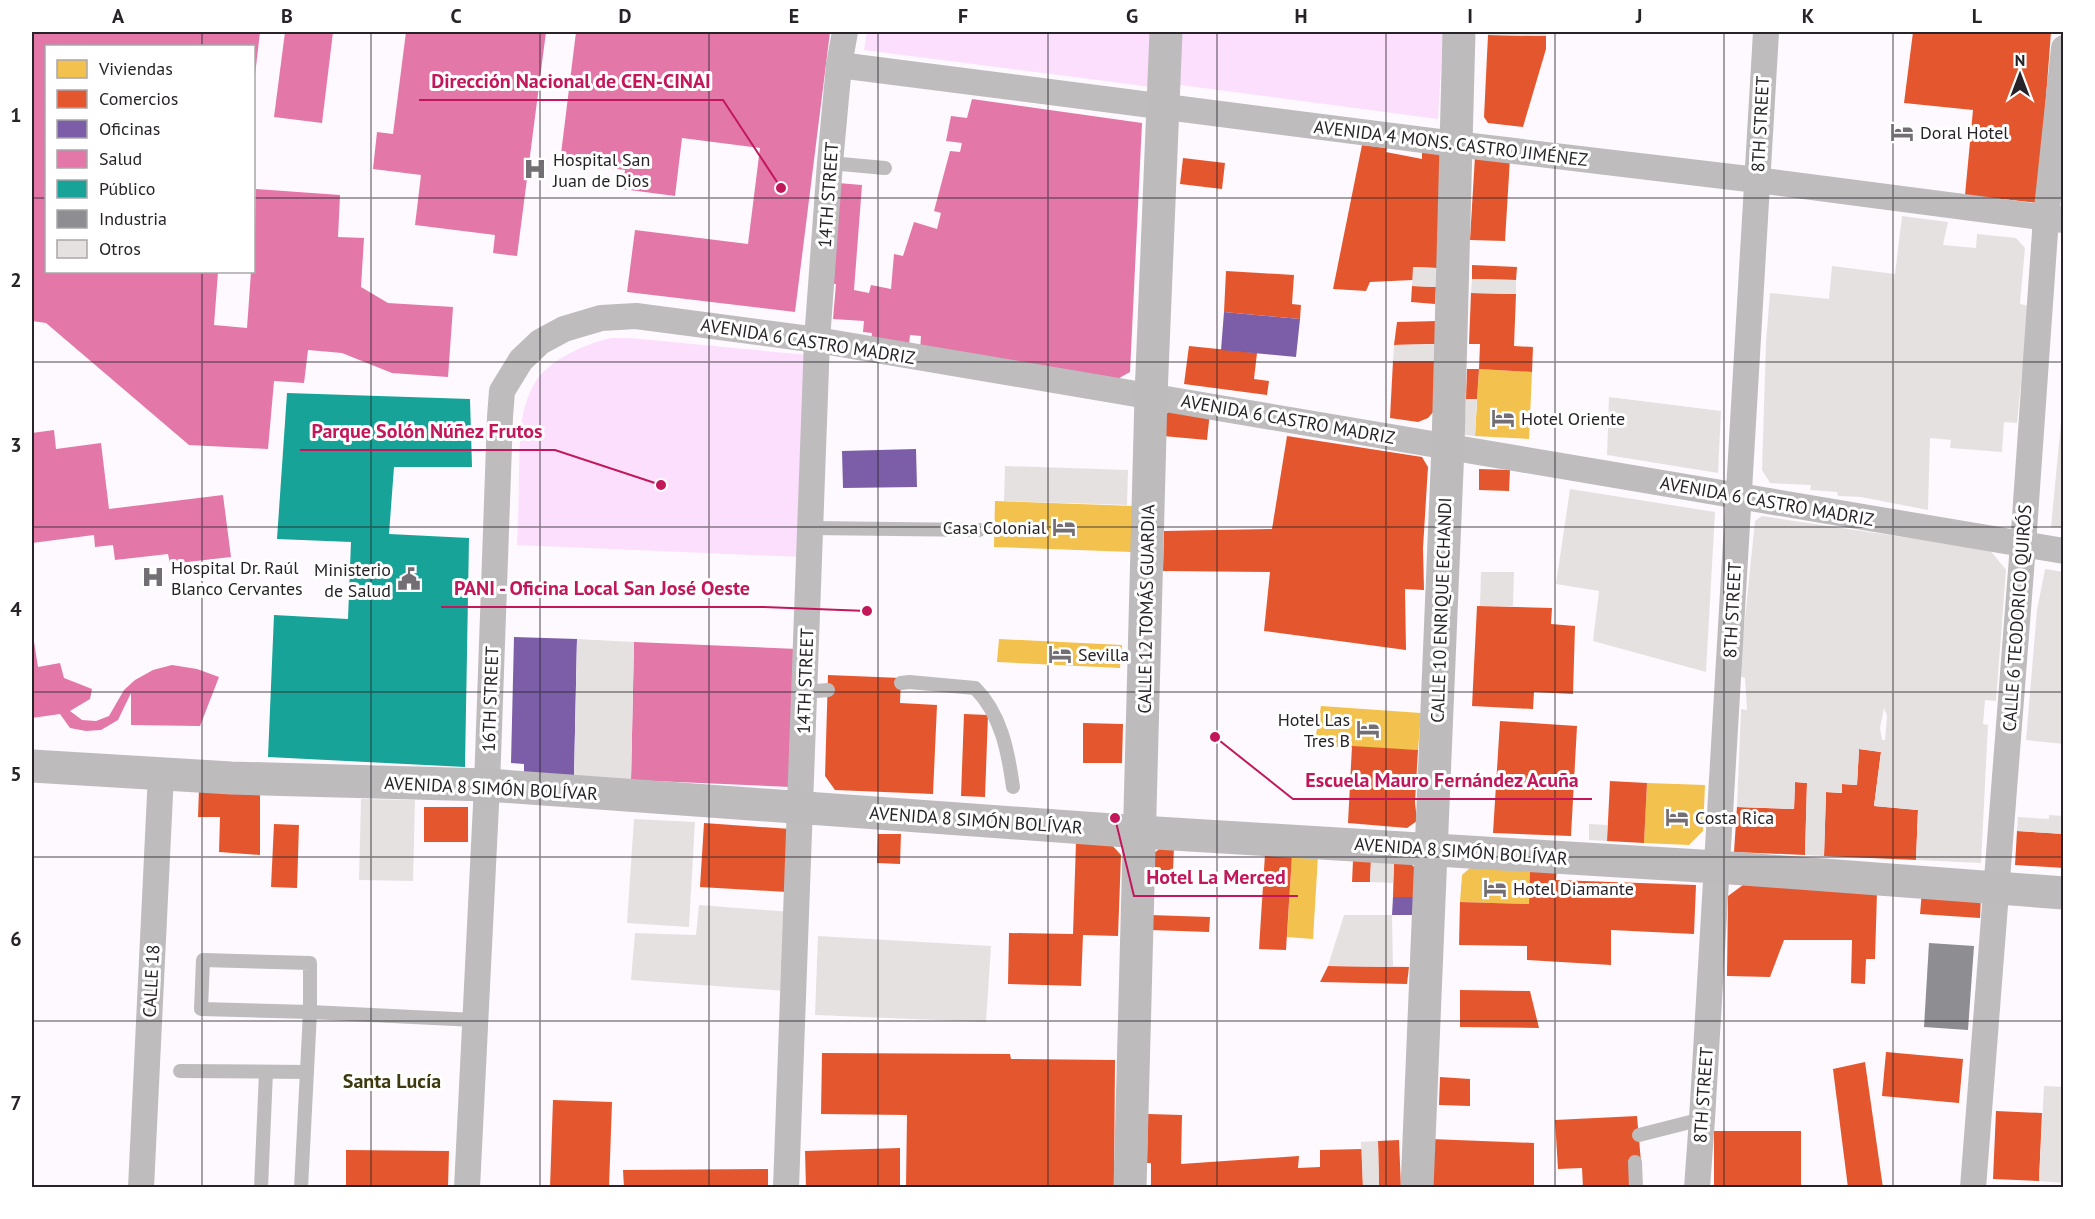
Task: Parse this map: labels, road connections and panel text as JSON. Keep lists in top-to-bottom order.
{
  "streets": {
    "street": [
      "8TH STREET",
      "AVENIDA 4 MONS. CASTRO JIMÉNEZ",
      "14TH STREET",
      "AVENIDA 6 CASTRO MADRIZ",
      "CALLE 12 TOMÁS GUARDIA",
      "CALLE 10 ENRIQUE ECHANDI",
      "CALLE 6 TEODORICO QUIRÓS",
      "16TH STREET",
      "AVENIDA 8 SIMÓN BOLÍVAR",
      "CALLE 18"
    ]
  },
  "crossings": [
    ["8TH STREET", "AVENIDA 4 MONS. CASTRO JIMÉNEZ"],
    ["8TH STREET", "AVENIDA 6 CASTRO MADRIZ"],
    ["8TH STREET", "AVENIDA 8 SIMÓN BOLÍVAR"],
    ["AVENIDA 4 MONS. CASTRO JIMÉNEZ", "14TH STREET"],
    ["AVENIDA 4 MONS. CASTRO JIMÉNEZ", "CALLE 12 TOMÁS GUARDIA"],
    ["AVENIDA 4 MONS. CASTRO JIMÉNEZ", "CALLE 10 ENRIQUE ECHANDI"],
    ["AVENIDA 4 MONS. CASTRO JIMÉNEZ", "CALLE 6 TEODORICO QUIRÓS"],
    ["14TH STREET", "AVENIDA 6 CASTRO MADRIZ"],
    ["14TH STREET", "AVENIDA 8 SIMÓN BOLÍVAR"],
    ["AVENIDA 6 CASTRO MADRIZ", "CALLE 12 TOMÁS GUARDIA"],
    ["AVENIDA 6 CASTRO MADRIZ", "CALLE 10 ENRIQUE ECHANDI"],
    ["AVENIDA 6 CASTRO MADRIZ", "CALLE 6 TEODORICO QUIRÓS"],
    ["AVENIDA 6 CASTRO MADRIZ", "16TH STREET"],
    ["CALLE 12 TOMÁS GUARDIA", "AVENIDA 8 SIMÓN BOLÍVAR"],
    ["CALLE 10 ENRIQUE ECHANDI", "AVENIDA 8 SIMÓN BOLÍVAR"],
    ["CALLE 6 TEODORICO QUIRÓS", "AVENIDA 8 SIMÓN BOLÍVAR"],
    ["16TH STREET", "AVENIDA 8 SIMÓN BOLÍVAR"],
    ["AVENIDA 8 SIMÓN BOLÍVAR", "CALLE 18"]
  ],
  "districts": ["Santa Lucía"],
  "places": {
    "hotel": [
      "Doral Hotel",
      "Hotel Oriente",
      "Casa Colonial",
      "Sevilla",
      "Hotel Las Tres B",
      "Costa Rica",
      "Hotel Diamante"
    ],
    "hospital": ["Hospital San Juan de Dios", "Hospital Dr. Raúl Blanco Cervantes"],
    "other": [
      "Dirección Nacional de CEN-CINAI",
      "Parque Solón Núñez Frutos",
      "PANI - Oficina Local San José Oeste",
      "Escuela Mauro Fernández Acuña",
      "Hotel La Merced"
    ],
    "public building": ["Ministerio de Salud"]
  },
  "legend": [
    "Viviendas",
    "Comercios",
    "Oficinas",
    "Salud",
    "Público",
    "Industria",
    "Otros"
  ],
  "north": "top",
  "grid": {
    "columns": [
      "A",
      "B",
      "C",
      "D",
      "E",
      "F",
      "G",
      "H",
      "I",
      "J",
      "K",
      "L"
    ],
    "rows": [
      "1",
      "2",
      "3",
      "4",
      "5",
      "6",
      "7"
    ]
  }
}
